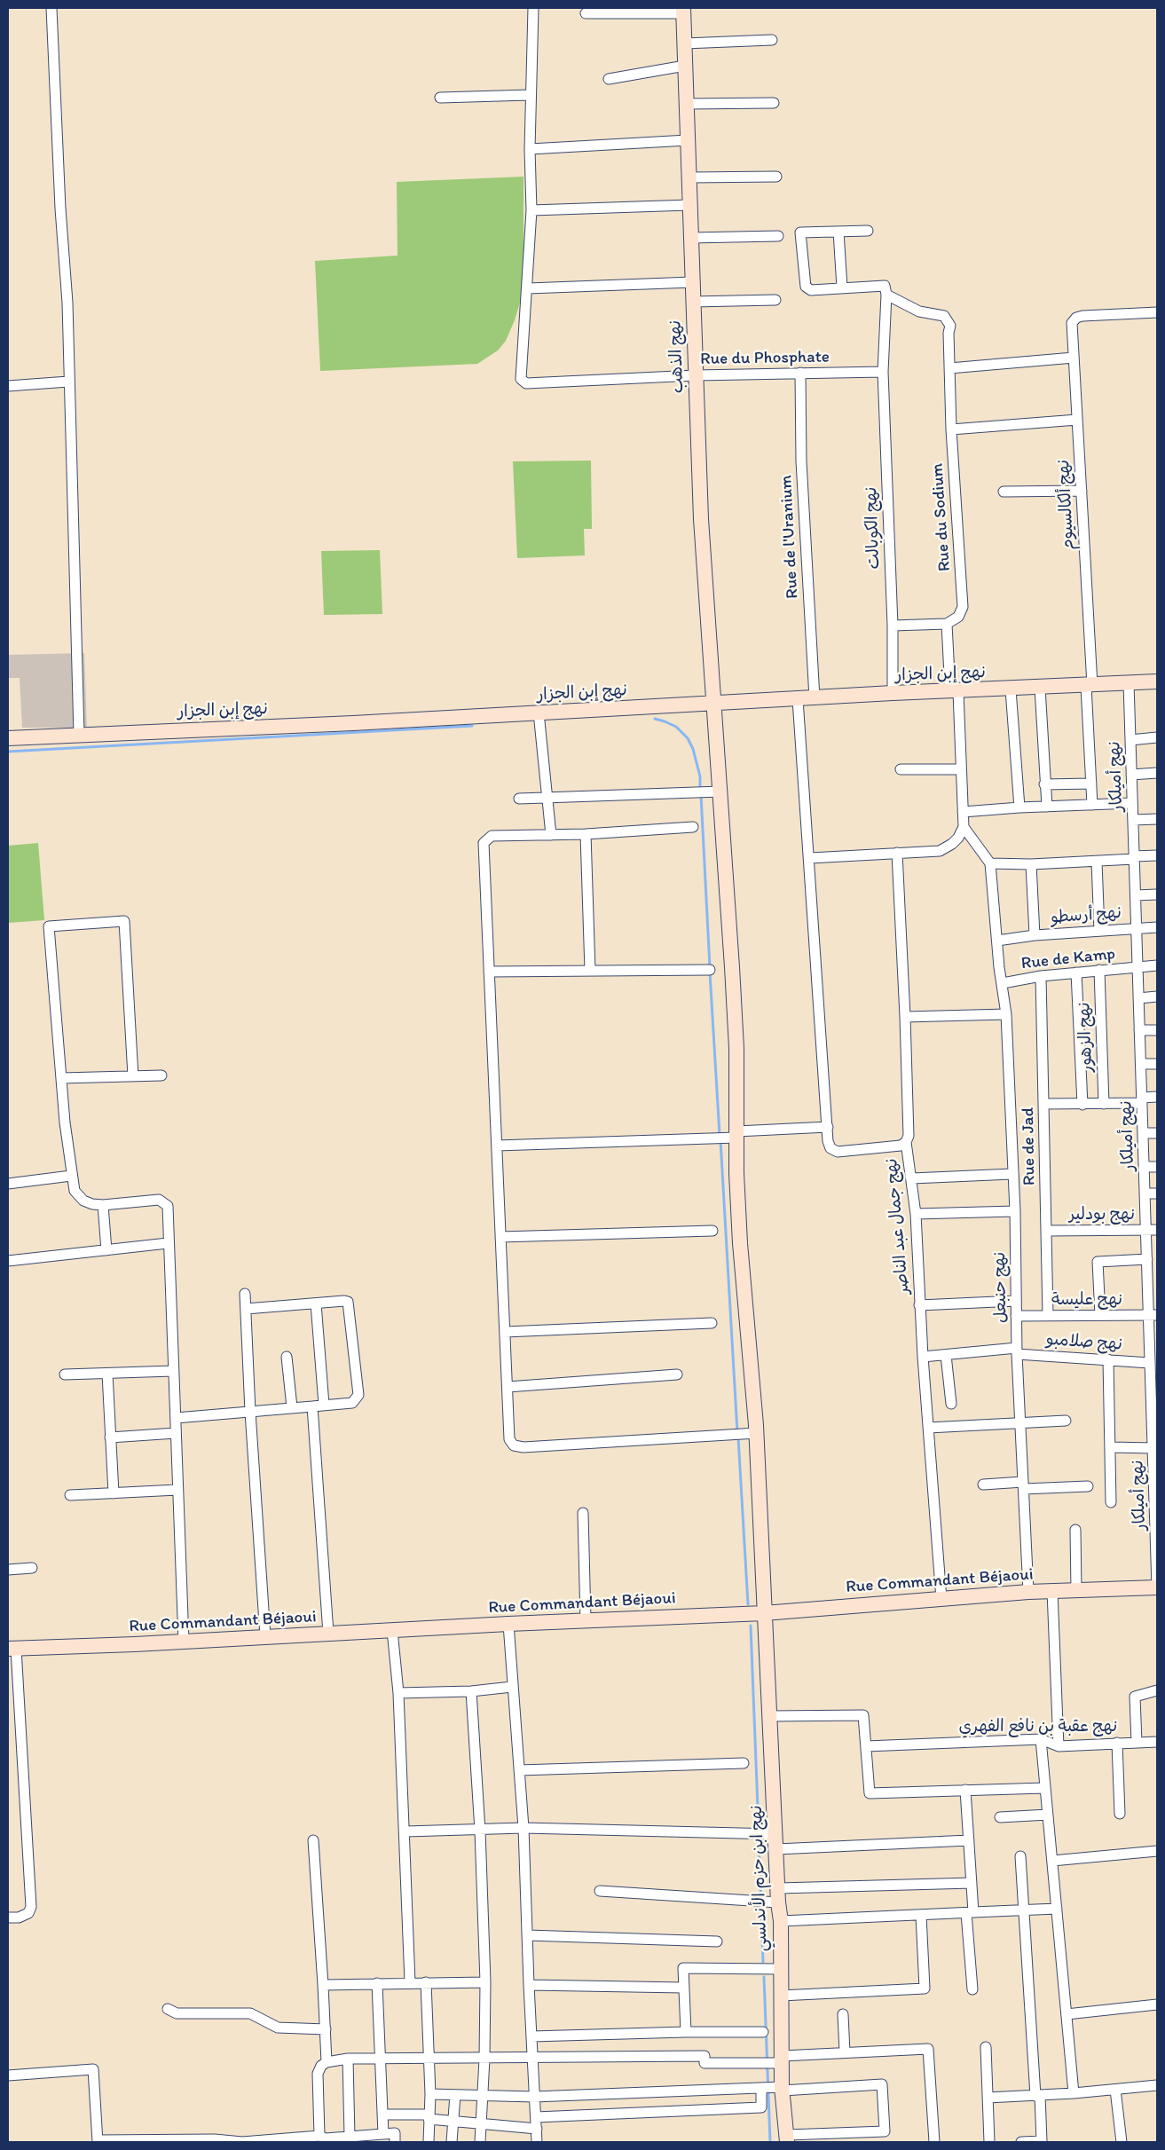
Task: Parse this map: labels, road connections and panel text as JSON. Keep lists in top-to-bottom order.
{
  "streets": {
    "street": [
      "نهج الذهب",
      "Rue du Phosphate",
      "نهج ألكالسيوم",
      "Rue du Sodium",
      "نهج الكوبالت",
      "Rue de l'Uranium",
      "نهج إبن الجزار",
      "نهج أميلكار",
      "نهج أرسطو",
      "Rue de Kamp",
      "نهج الزهور",
      "Rue de Jad",
      "نهج بودلير",
      "نهج جمال عبد الناصر",
      "نهج حنبعل",
      "نهج عليسة",
      "نهج صلامبو",
      "Rue Commandant Béjaoui",
      "نهج عقبة بن نافع الفهري",
      "نهج ابن حزم الأندلسي"
    ]
  },
  "crossings": [
    ["نهج الذهب", "Rue du Phosphate"],
    ["نهج الذهب", "نهج إبن الجزار"],
    ["نهج الذهب", "نهج ابن حزم الأندلسي"],
    ["Rue du Phosphate", "نهج الكوبالت"],
    ["Rue du Phosphate", "Rue de l'Uranium"],
    ["نهج ألكالسيوم", "نهج إبن الجزار"],
    ["Rue du Sodium", "نهج الكوبالت"],
    ["نهج الكوبالت", "نهج إبن الجزار"],
    ["Rue de l'Uranium", "نهج إبن الجزار"],
    ["نهج إبن الجزار", "نهج أميلكار"],
    ["نهج أميلكار", "نهج أرسطو"],
    ["نهج أميلكار", "Rue de Kamp"],
    ["نهج أميلكار", "نهج بودلير"],
    ["نهج أميلكار", "نهج عليسة"],
    ["نهج أميلكار", "نهج صلامبو"],
    ["نهج أميلكار", "Rue Commandant Béjaoui"],
    ["Rue de Kamp", "نهج الزهور"],
    ["Rue de Kamp", "Rue de Jad"],
    ["Rue de Kamp", "نهج حنبعل"],
    ["Rue de Jad", "نهج بودلير"],
    ["Rue de Jad", "نهج عليسة"],
    ["نهج جمال عبد الناصر", "نهج صلامبو"],
    ["نهج جمال عبد الناصر", "Rue Commandant Béjaoui"],
    ["نهج حنبعل", "نهج عليسة"],
    ["نهج حنبعل", "نهج صلامبو"],
    ["نهج حنبعل", "Rue Commandant Béjaoui"],
    ["Rue Commandant Béjaoui", "نهج ابن حزم الأندلسي"]
  ]
}
